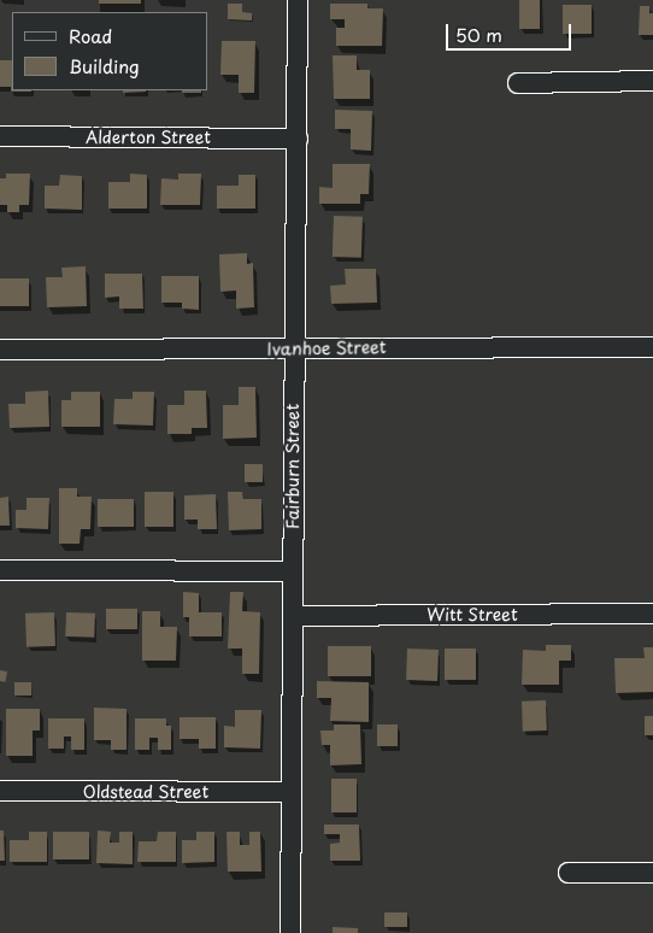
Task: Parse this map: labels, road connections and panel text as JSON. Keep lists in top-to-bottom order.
{
  "streets": {
    "street": [
      "Alderton Street",
      "Ivanhoe Street",
      "Fairburn Street",
      "Witt Street",
      "Oldstead Street"
    ]
  },
  "crossings": [
    ["Alderton Street", "Fairburn Street"],
    ["Ivanhoe Street", "Fairburn Street"],
    ["Fairburn Street", "Witt Street"],
    ["Fairburn Street", "Oldstead Street"]
  ],
  "legend": ["Road", "Building"],
  "scale_bar": "50 m"
}
